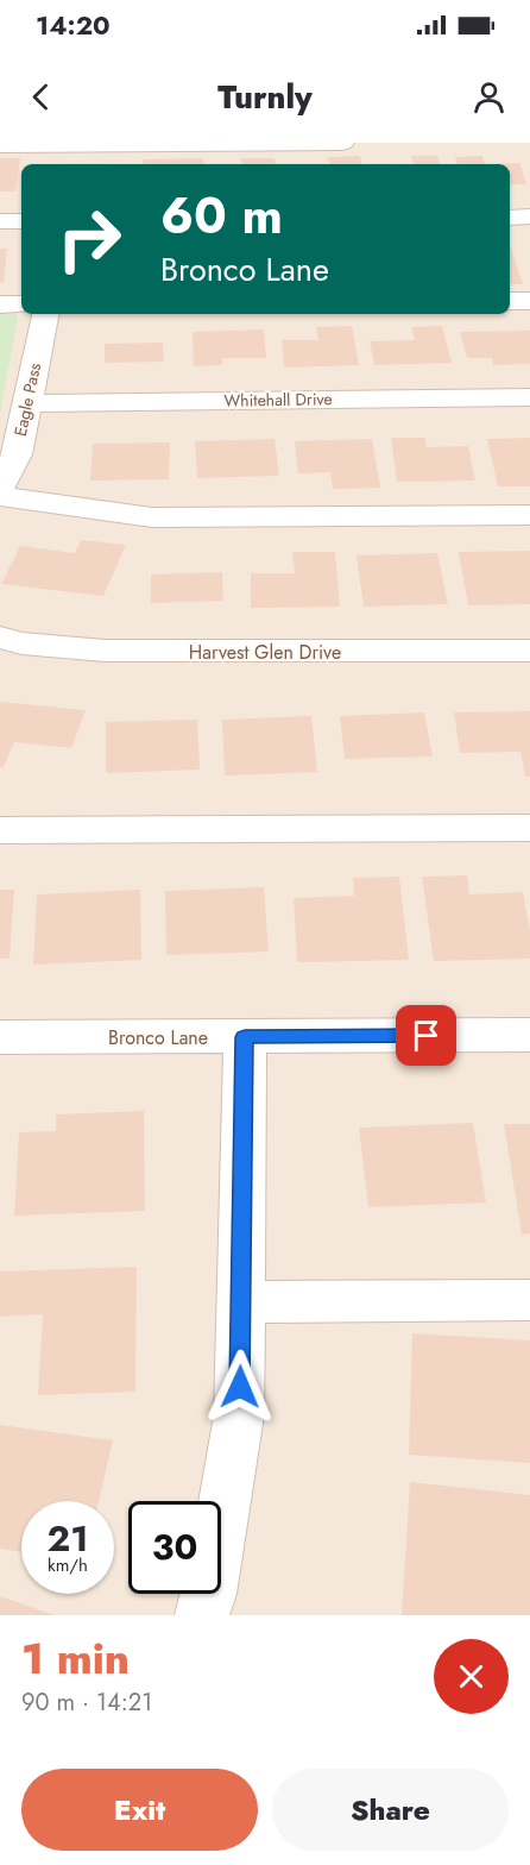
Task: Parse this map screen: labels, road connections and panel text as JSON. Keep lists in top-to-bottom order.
{
  "streets": {
    "street": [
      "Eagle Pass",
      "Whitehall Drive",
      "Harvest Glen Drive",
      "Bronco Lane"
    ]
  },
  "crossings": [
    ["Eagle Pass", "Whitehall Drive"]
  ],
  "page": {
    "status": "14:20",
    "header": "Turnly",
    "turn": ["60 m", "Bronco Lane"],
    "speed": "21 km/h",
    "limit": "30",
    "heading": ["1 min", "90 m · 14:21"],
    "buttons": ["Exit", "Share"]
  }
}
